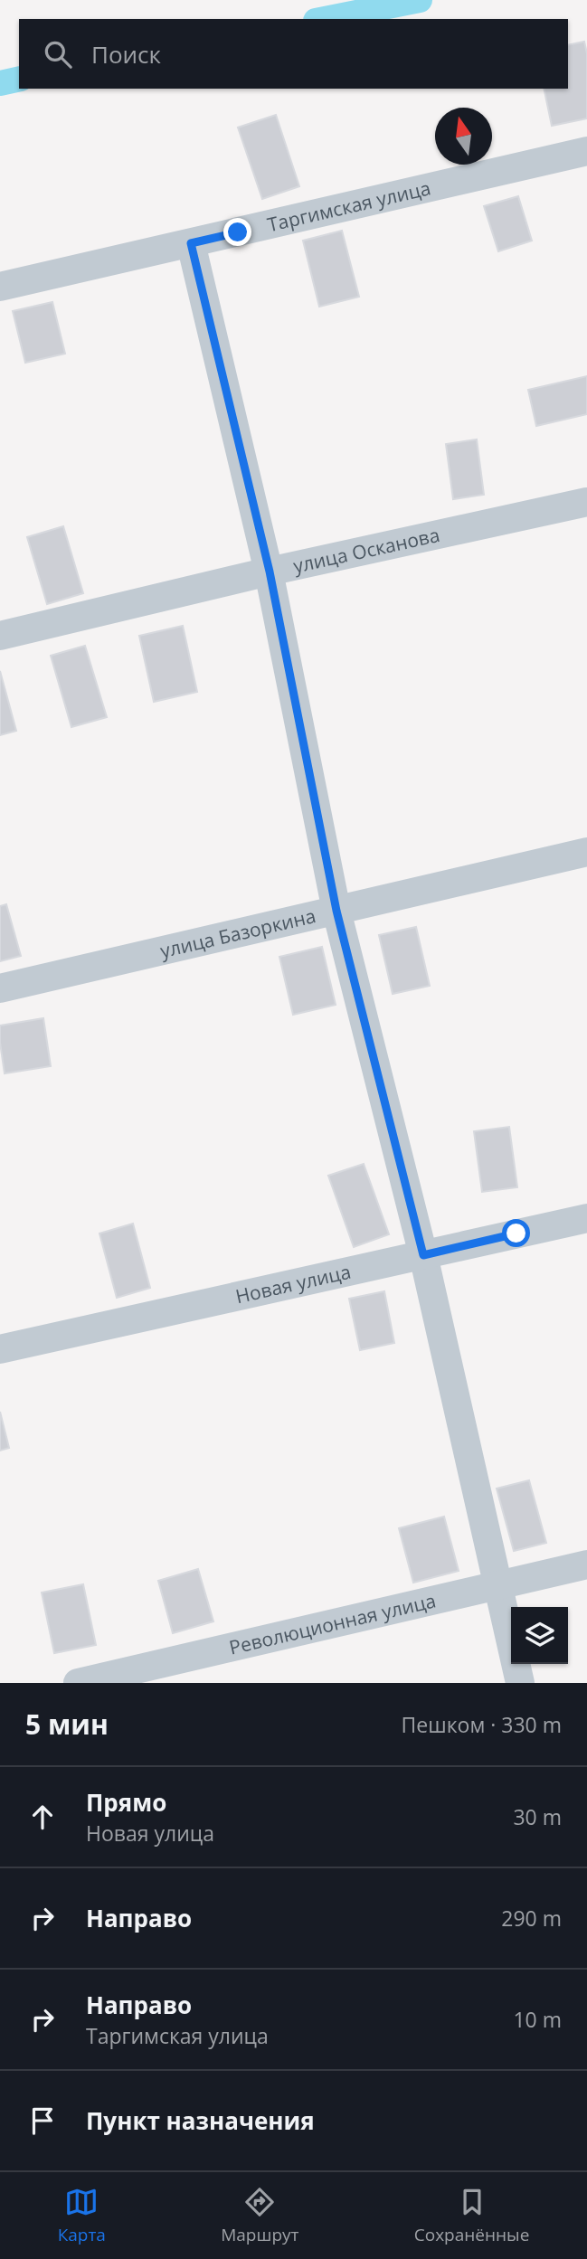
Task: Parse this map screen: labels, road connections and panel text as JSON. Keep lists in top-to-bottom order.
{
  "streets": {
    "street": [
      "Таргимская улица",
      "улица Осканова",
      "улица Базоркина",
      "Новая улица",
      "Революционная улица"
    ]
  },
  "north": "top",
  "page": {
    "search": "Поиск",
    "heading": ["5 мин", "Пешком · 330 m"],
    "list": [
      ["Прямо", "Новая улица", "30 m"],
      ["Направо", "290 m"],
      ["Направо", "Таргимская улица", "10 m"],
      "Пункт назначения"
    ],
    "nav": ["Карта", "Маршрут", "Сохранённые"]
  }
}
